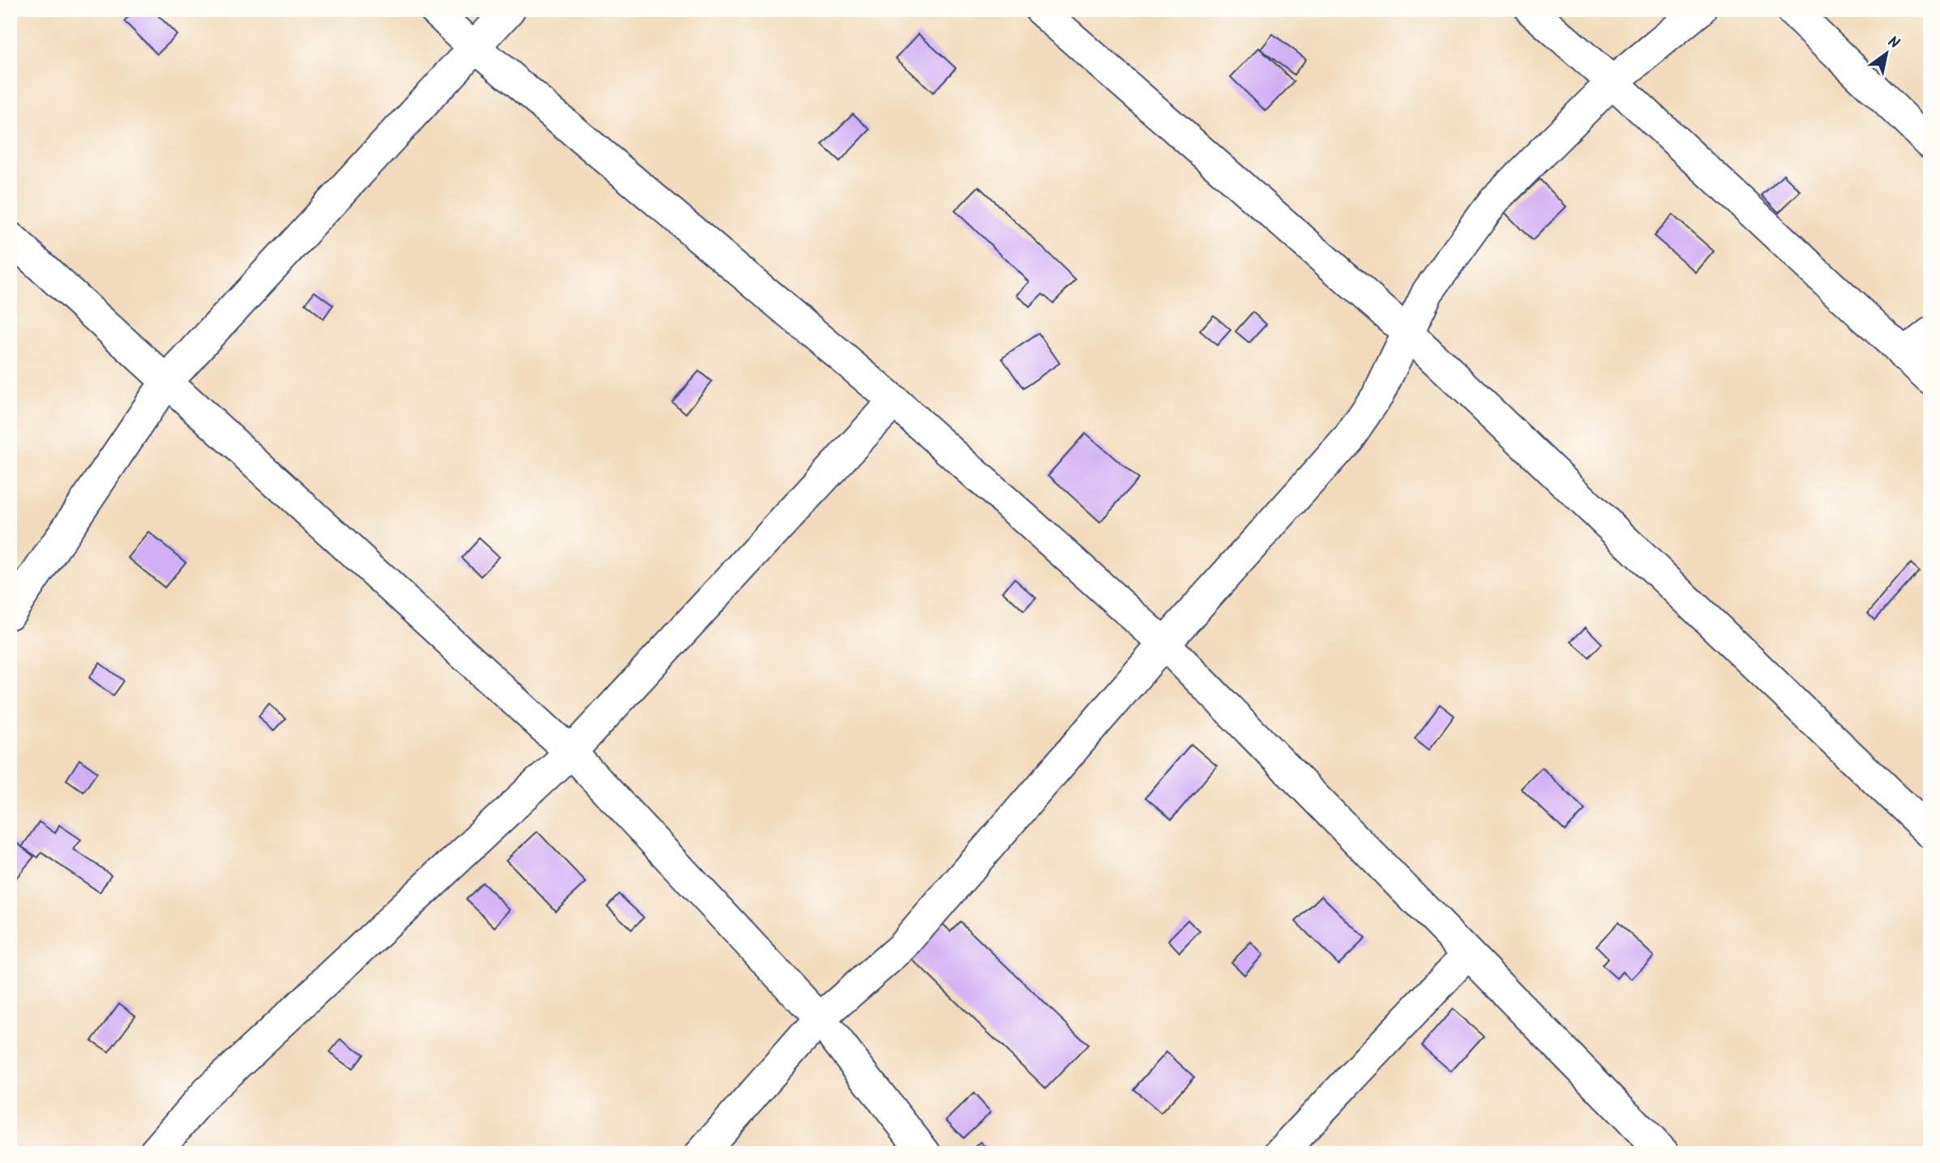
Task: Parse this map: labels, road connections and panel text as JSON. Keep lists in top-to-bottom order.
{
  "north": "top right"
}
